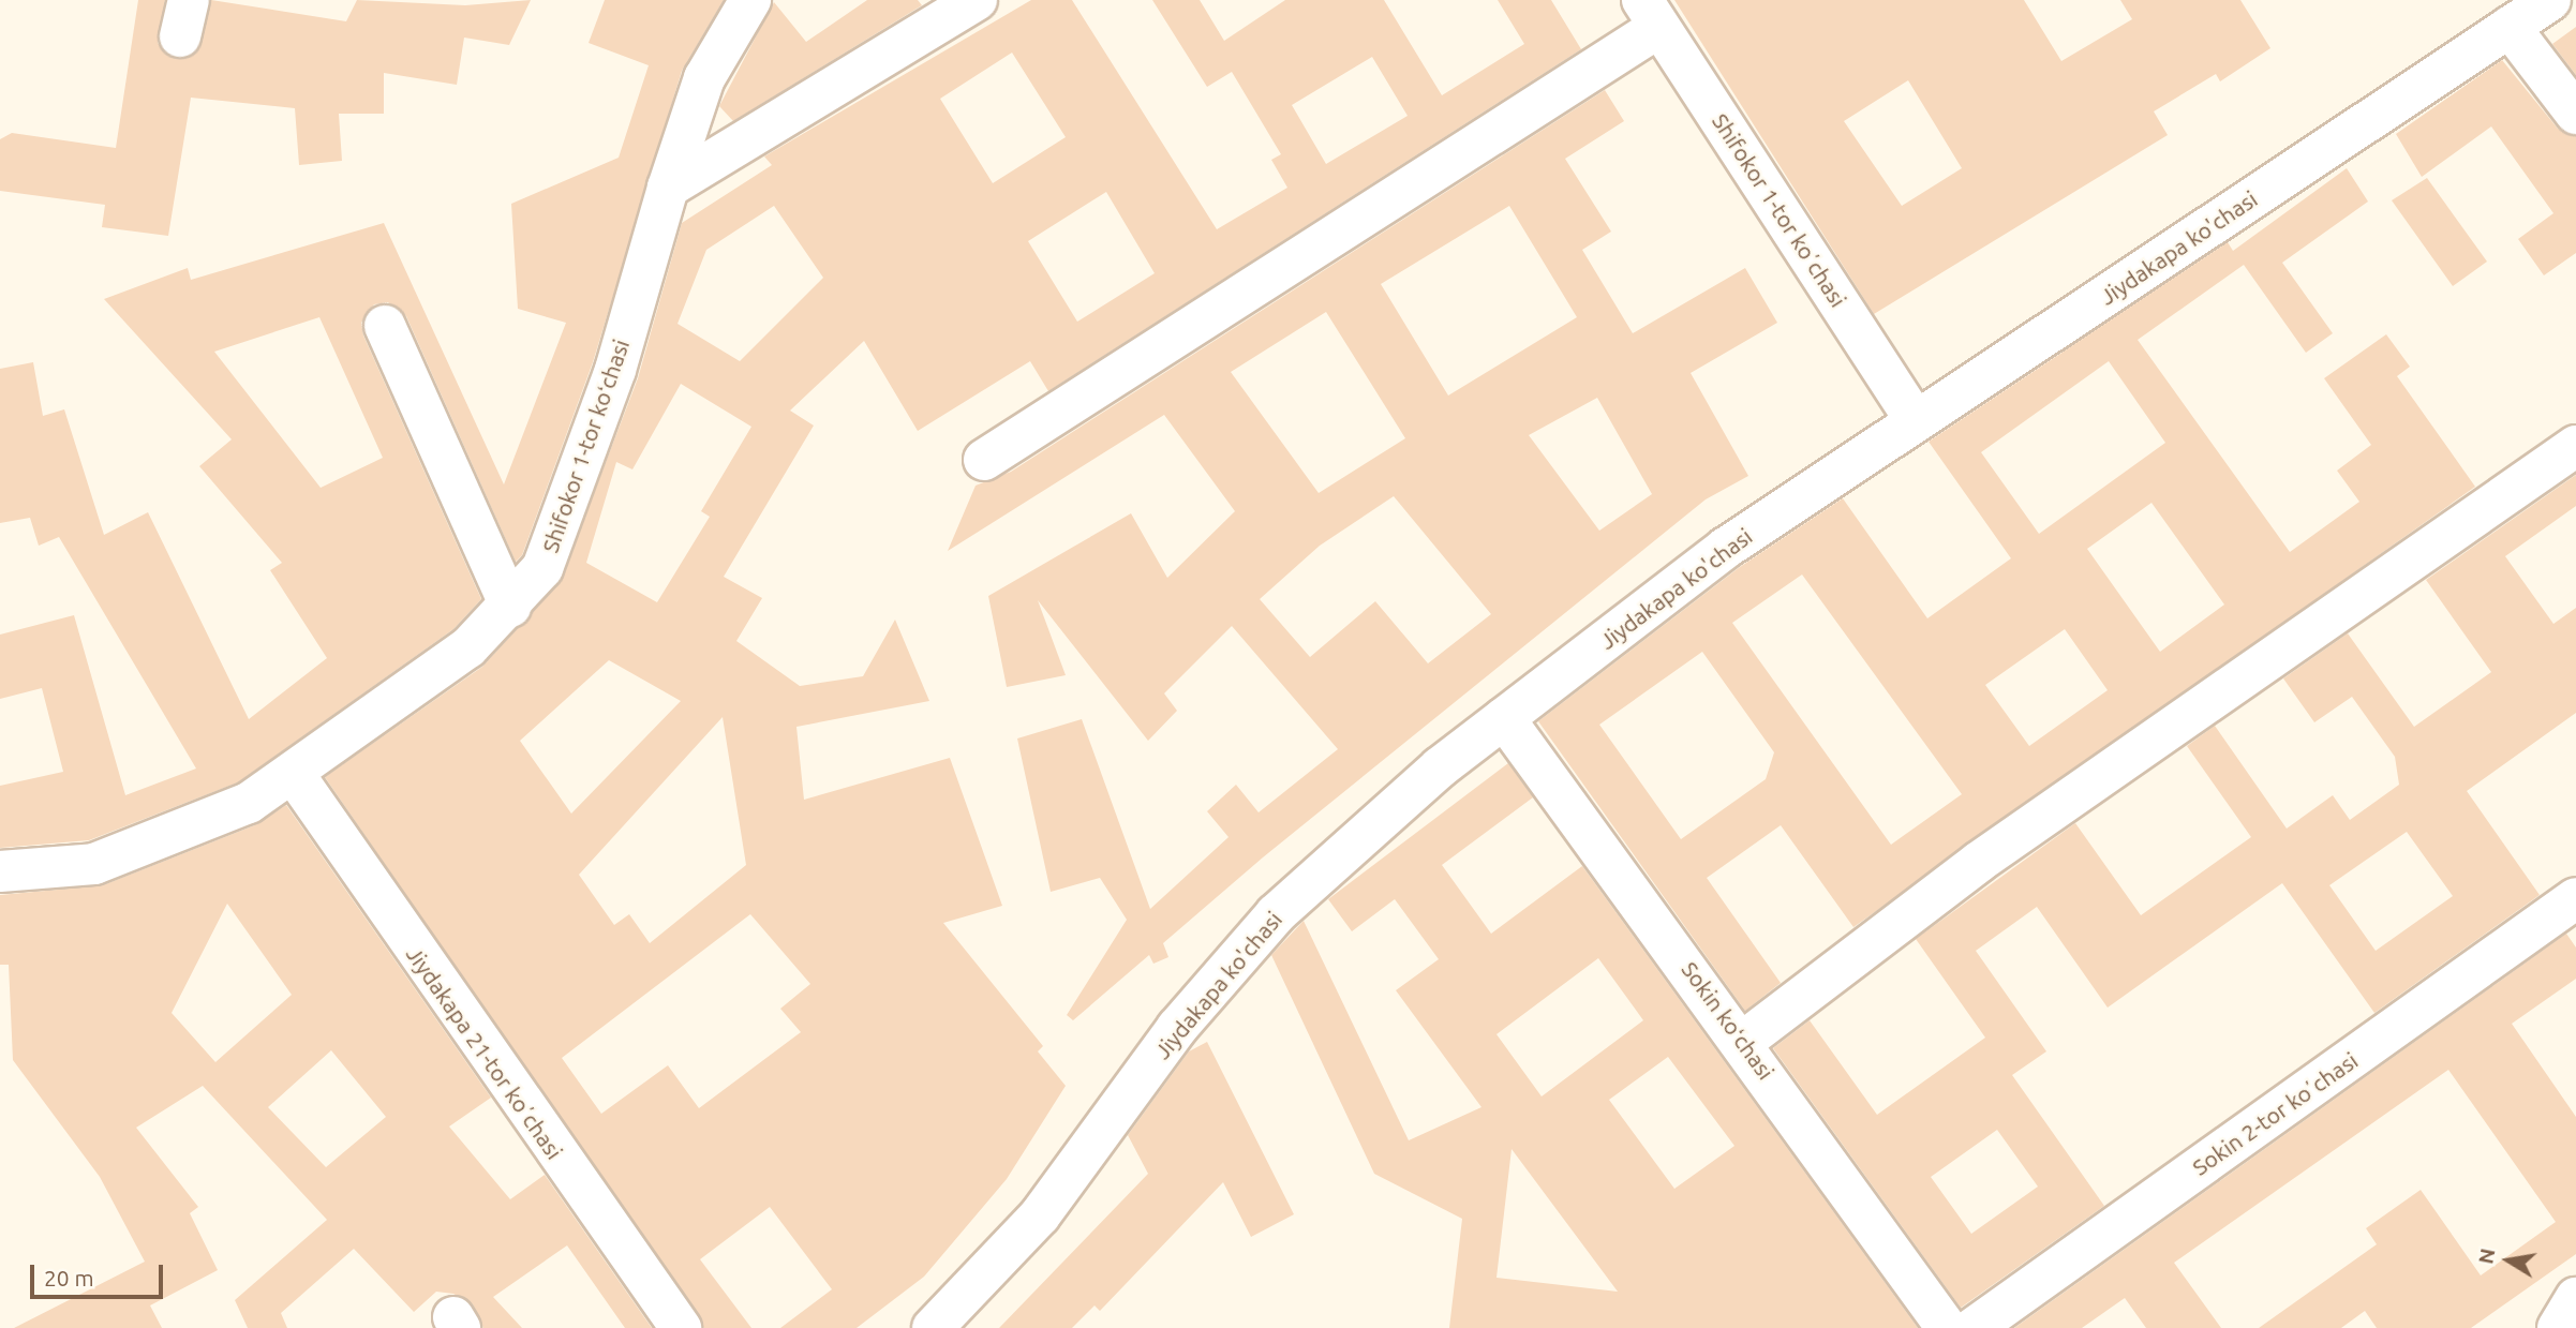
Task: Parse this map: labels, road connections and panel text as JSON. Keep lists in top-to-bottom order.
{
  "streets": {
    "street": [
      "Shifokor 1-tor koʼchasi",
      "Jiydakapa ko'chasi",
      "Shifokor 1-tor koʻchasi",
      "Sokin koʻchasi",
      "Jiydakapa 21-tor koʼchasi",
      "Sokin 2-tor koʼchasi"
    ]
  },
  "crossings": [
    ["Shifokor 1-tor koʼchasi", "Jiydakapa ko'chasi"],
    ["Jiydakapa ko'chasi", "Sokin koʻchasi"],
    ["Shifokor 1-tor koʻchasi", "Jiydakapa 21-tor koʼchasi"]
  ],
  "scale_bar": "20 m",
  "north": "left"
}
